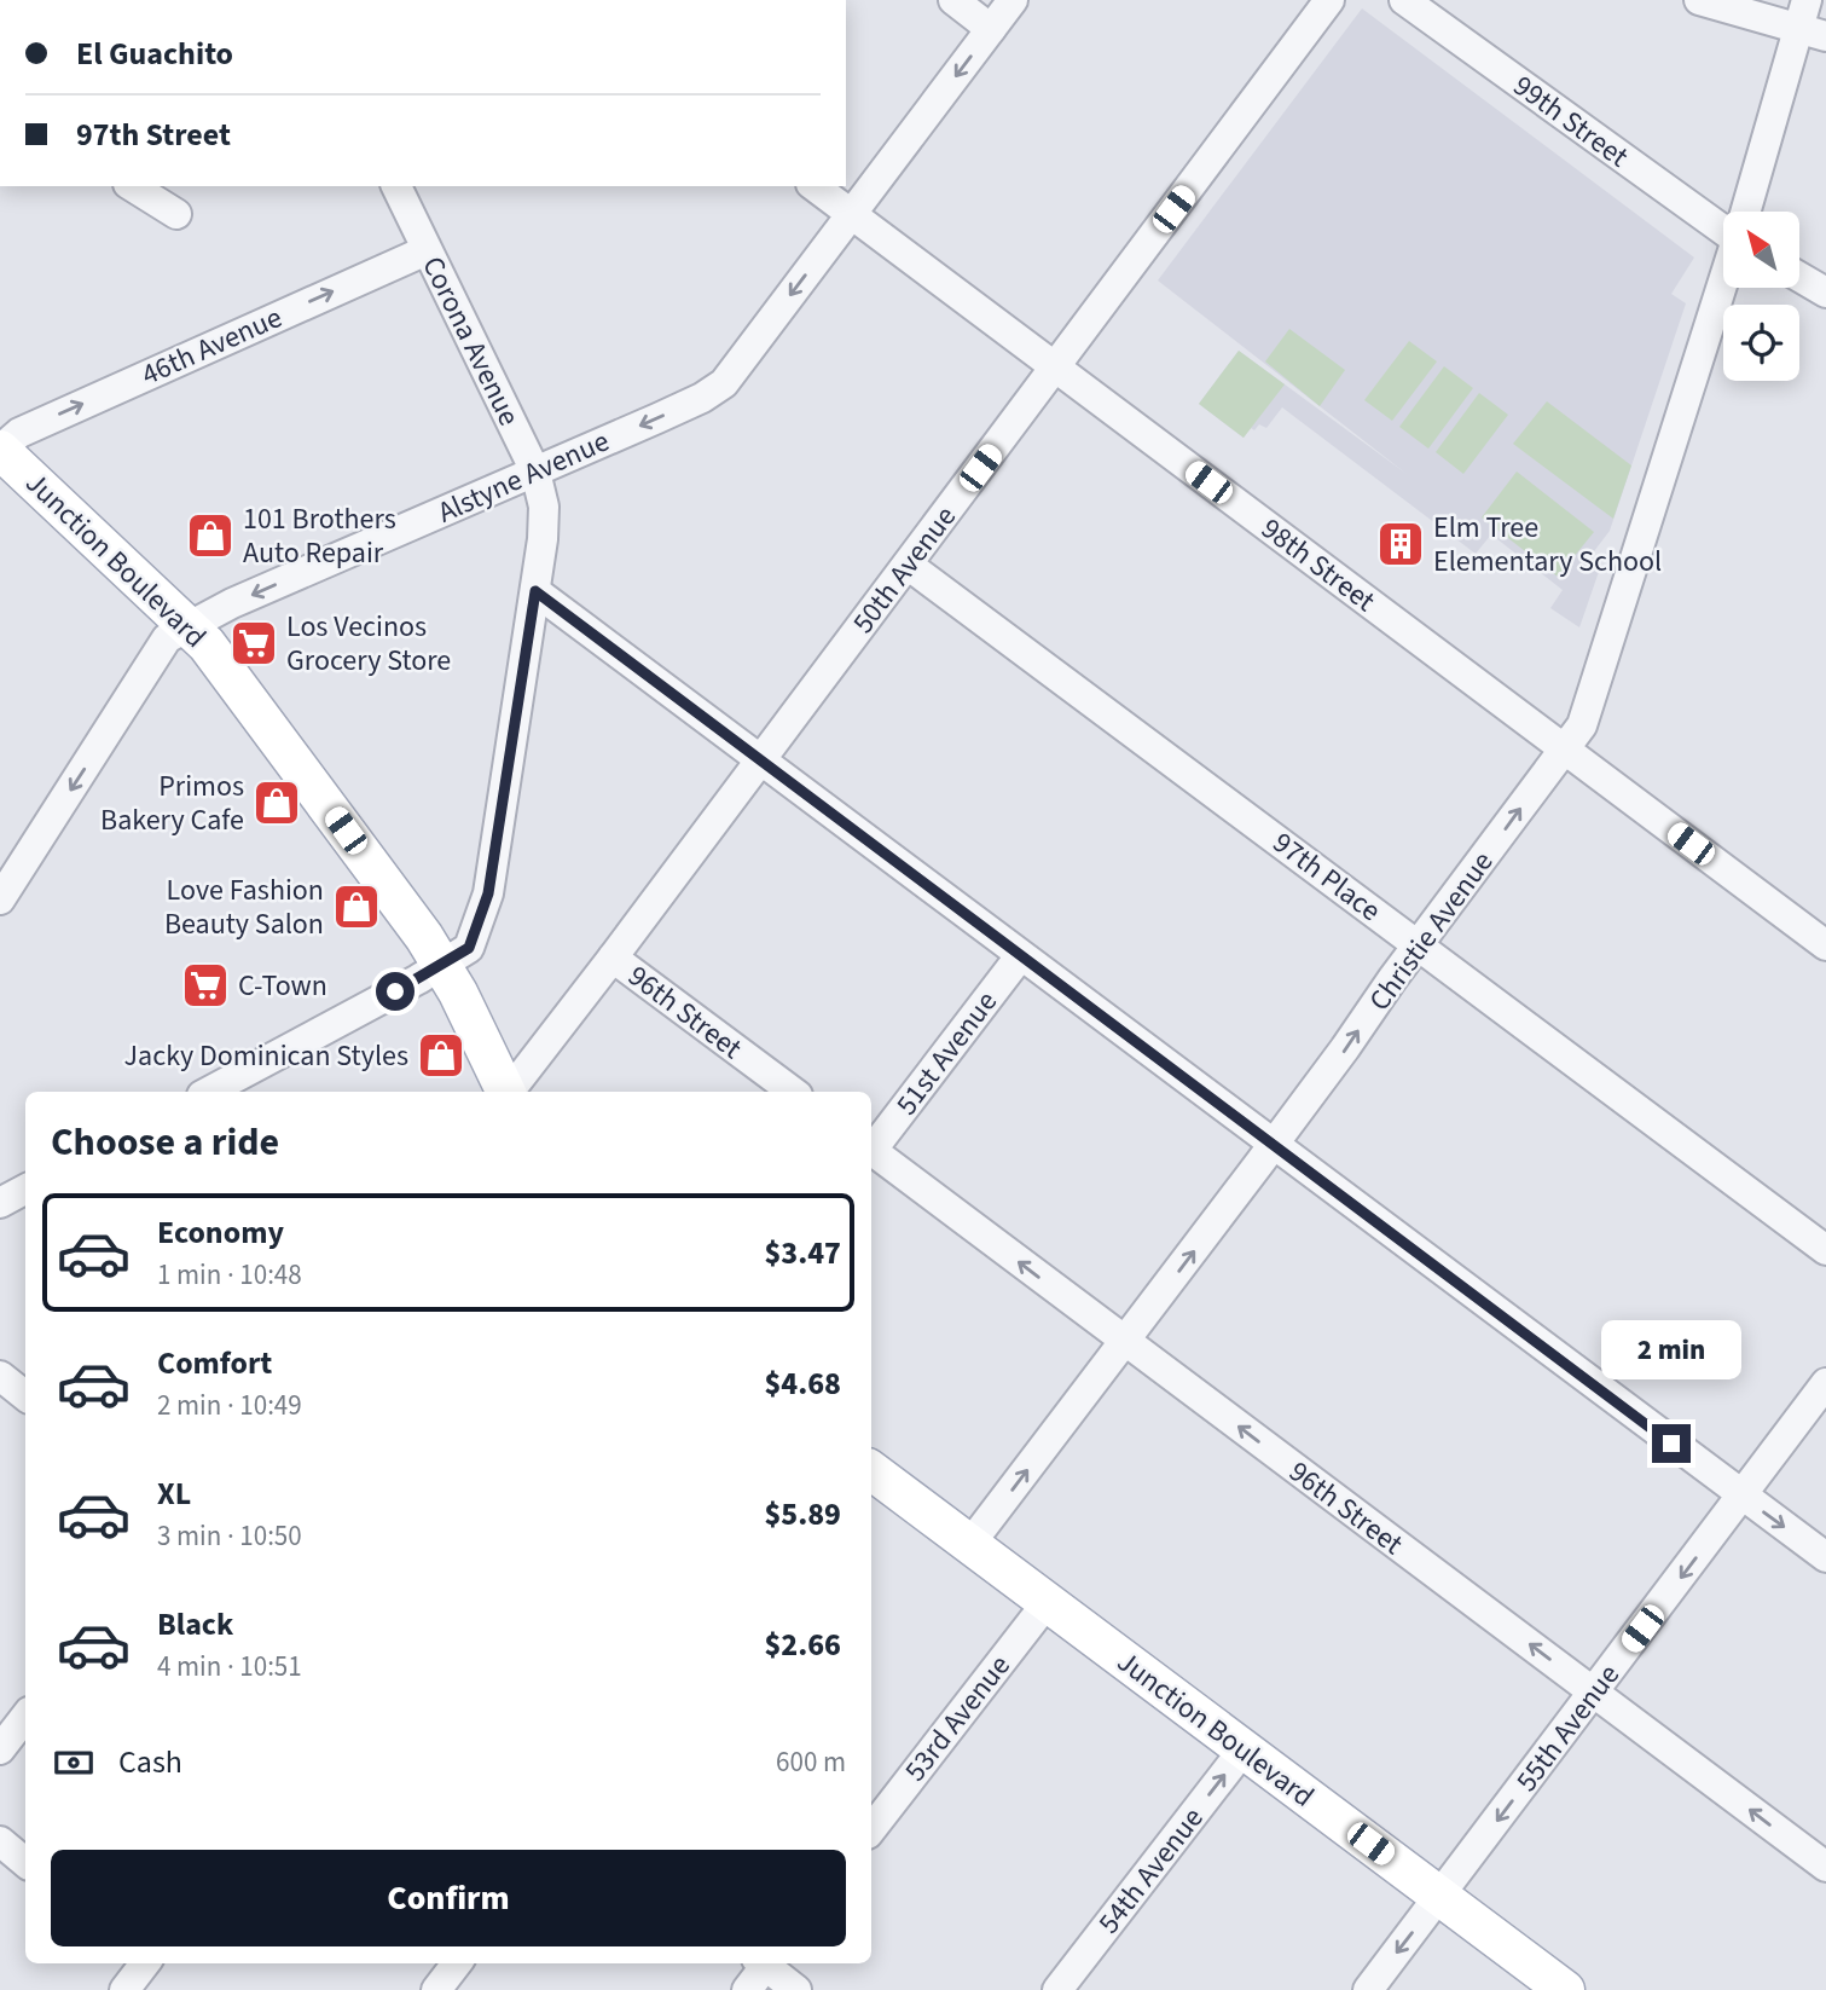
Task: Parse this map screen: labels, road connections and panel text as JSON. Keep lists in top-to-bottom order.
{
  "streets": {
    "main road": ["Junction Boulevard"],
    "street": [
      "99th Street",
      "Corona Avenue",
      "46th Avenue",
      "Alstyne Avenue",
      "98th Street",
      "50th Avenue",
      "97th Place",
      "Christie Avenue",
      "96th Street",
      "51st Avenue",
      "53rd Avenue",
      "55th Avenue",
      "54th Avenue"
    ]
  },
  "crossings": [
    ["Corona Avenue", "46th Avenue"],
    ["Corona Avenue", "Alstyne Avenue"],
    ["Corona Avenue", "Junction Boulevard"],
    ["46th Avenue", "Junction Boulevard"],
    ["Alstyne Avenue", "Junction Boulevard"],
    ["Alstyne Avenue", "98th Street"],
    ["Junction Boulevard", "Christie Avenue"],
    ["Junction Boulevard", "53rd Avenue"],
    ["Junction Boulevard", "55th Avenue"],
    ["Junction Boulevard", "54th Avenue"],
    ["98th Street", "50th Avenue"],
    ["98th Street", "Christie Avenue"],
    ["50th Avenue", "97th Place"],
    ["50th Avenue", "96th Street"],
    ["97th Place", "Christie Avenue"],
    ["Christie Avenue", "96th Street"],
    ["96th Street", "55th Avenue"]
  ],
  "one_way": [
    "46th Avenue",
    "Alstyne Avenue",
    "Christie Avenue",
    "55th Avenue",
    "54th Avenue"
  ],
  "places": {
    "shop": [
      "101 Brothers Auto Repair",
      "Primos Bakery Cafe",
      "Love Fashion Beauty Salon",
      "Jacky Dominican Styles"
    ],
    "building": ["Elm Tree Elementary School"],
    "supermarket": ["Los Vecinos Grocery Store", "C-Town"]
  },
  "north": "top left",
  "page": {
    "banner": ["El Guachito", "97th Street"],
    "heading": "Choose a ride",
    "list": [
      {
        "name": "Economy",
        "note": "1 min · 10:48",
        "value": "$3.47"
      },
      {
        "name": "Comfort",
        "note": "2 min · 10:49",
        "value": "$4.68"
      },
      {
        "name": "XL",
        "note": "3 min · 10:50",
        "value": "$5.89"
      },
      {
        "name": "Black",
        "note": "4 min · 10:51",
        "value": "$2.66"
      }
    ],
    "bubble": "2 min",
    "pay": ["Cash", "600 m"],
    "buttons": "Confirm"
  }
}
